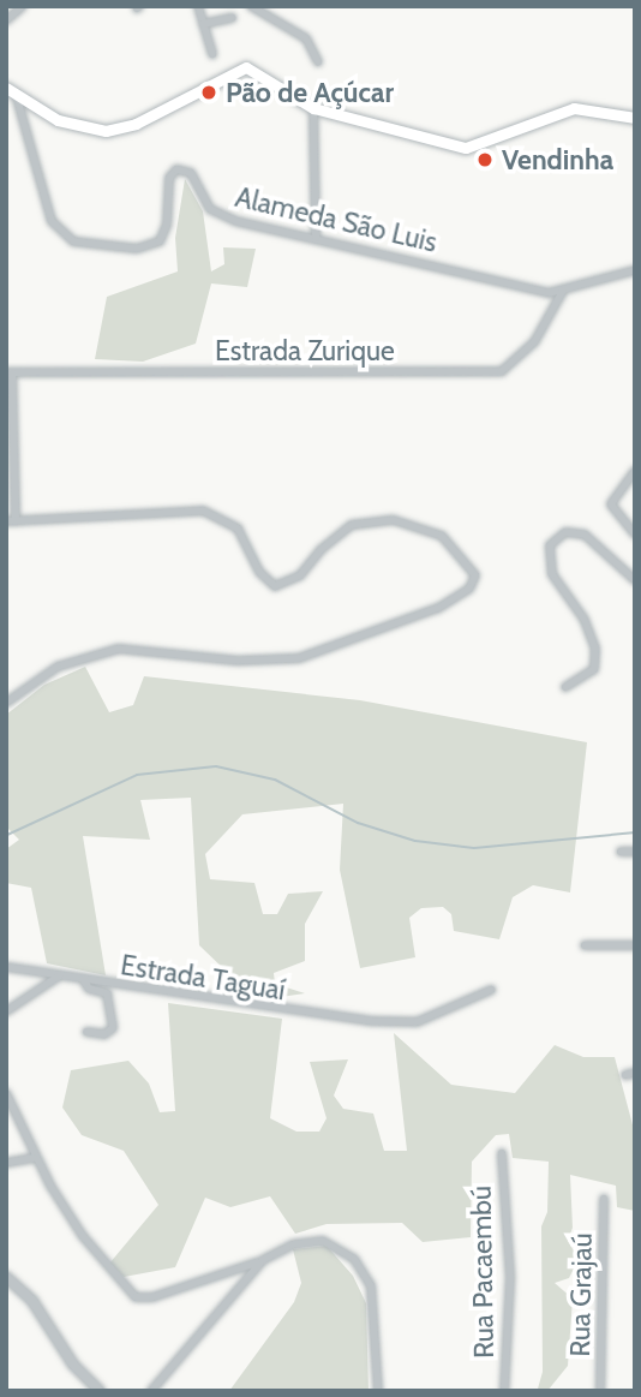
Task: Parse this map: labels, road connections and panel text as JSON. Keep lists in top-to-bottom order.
{
  "streets": {
    "street": [
      "Alameda São Luis",
      "Estrada Zurique",
      "Estrada Taguaí",
      "Rua Pacaembú",
      "Rua Grajaú"
    ]
  },
  "crossings": [
    ["Alameda São Luis", "Estrada Zurique"]
  ],
  "places": ["Pão de Açúcar", "Vendinha"]
}
